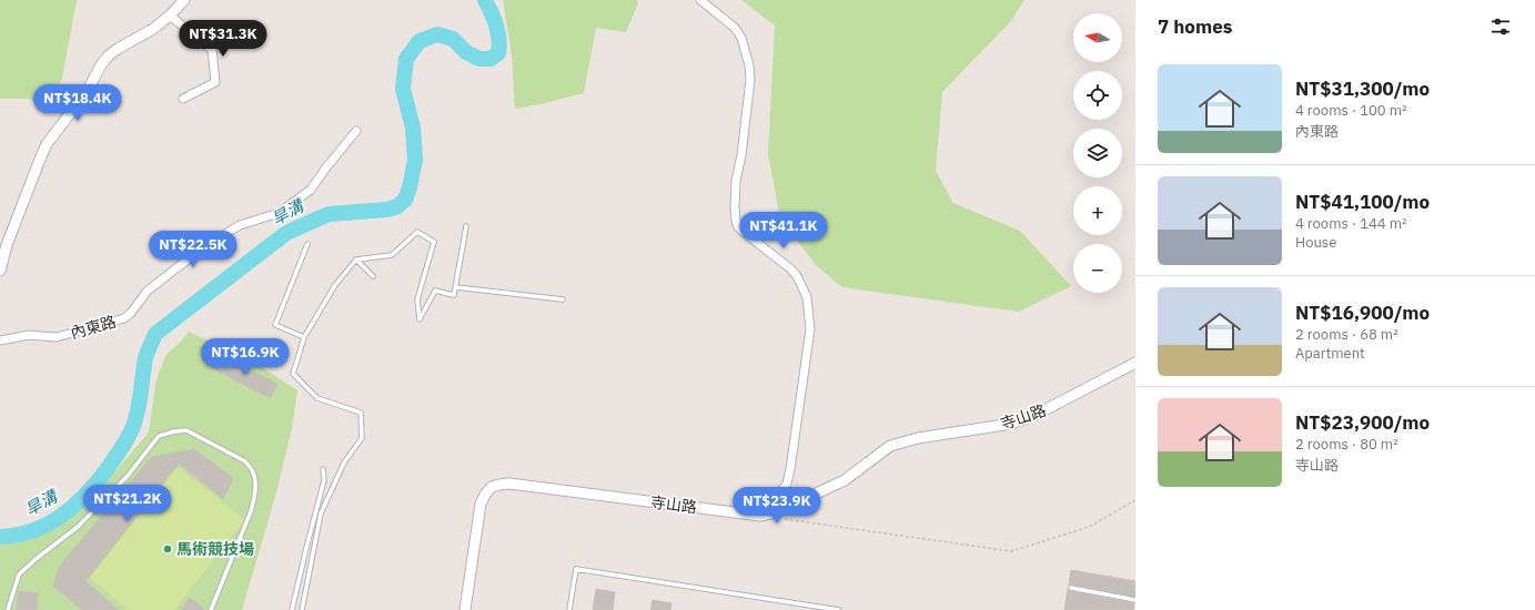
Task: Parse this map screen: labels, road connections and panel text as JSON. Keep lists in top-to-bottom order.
{
  "streets": {
    "street": ["內東路", "寺山路"]
  },
  "water": ["旱溝"],
  "places": ["馬術競技場"],
  "north": "left",
  "page": {
    "heading": "7 homes",
    "map_buttons": ["+", "−"],
    "price": [
      "NT$31.3K",
      "NT$18.4K",
      "NT$41.1K",
      "NT$22.5K",
      "NT$16.9K",
      "NT$21.2K",
      "NT$23.9K"
    ],
    "list": [
      {
        "name": "NT$31,300/mo",
        "note": "4 rooms · 100 m² · 內東路"
      },
      {
        "name": "NT$41,100/mo",
        "note": "4 rooms · 144 m² · House"
      },
      {
        "name": "NT$16,900/mo",
        "note": "2 rooms · 68 m² · Apartment"
      },
      {
        "name": "NT$23,900/mo",
        "note": "2 rooms · 80 m² · 寺山路"
      }
    ]
  }
}
